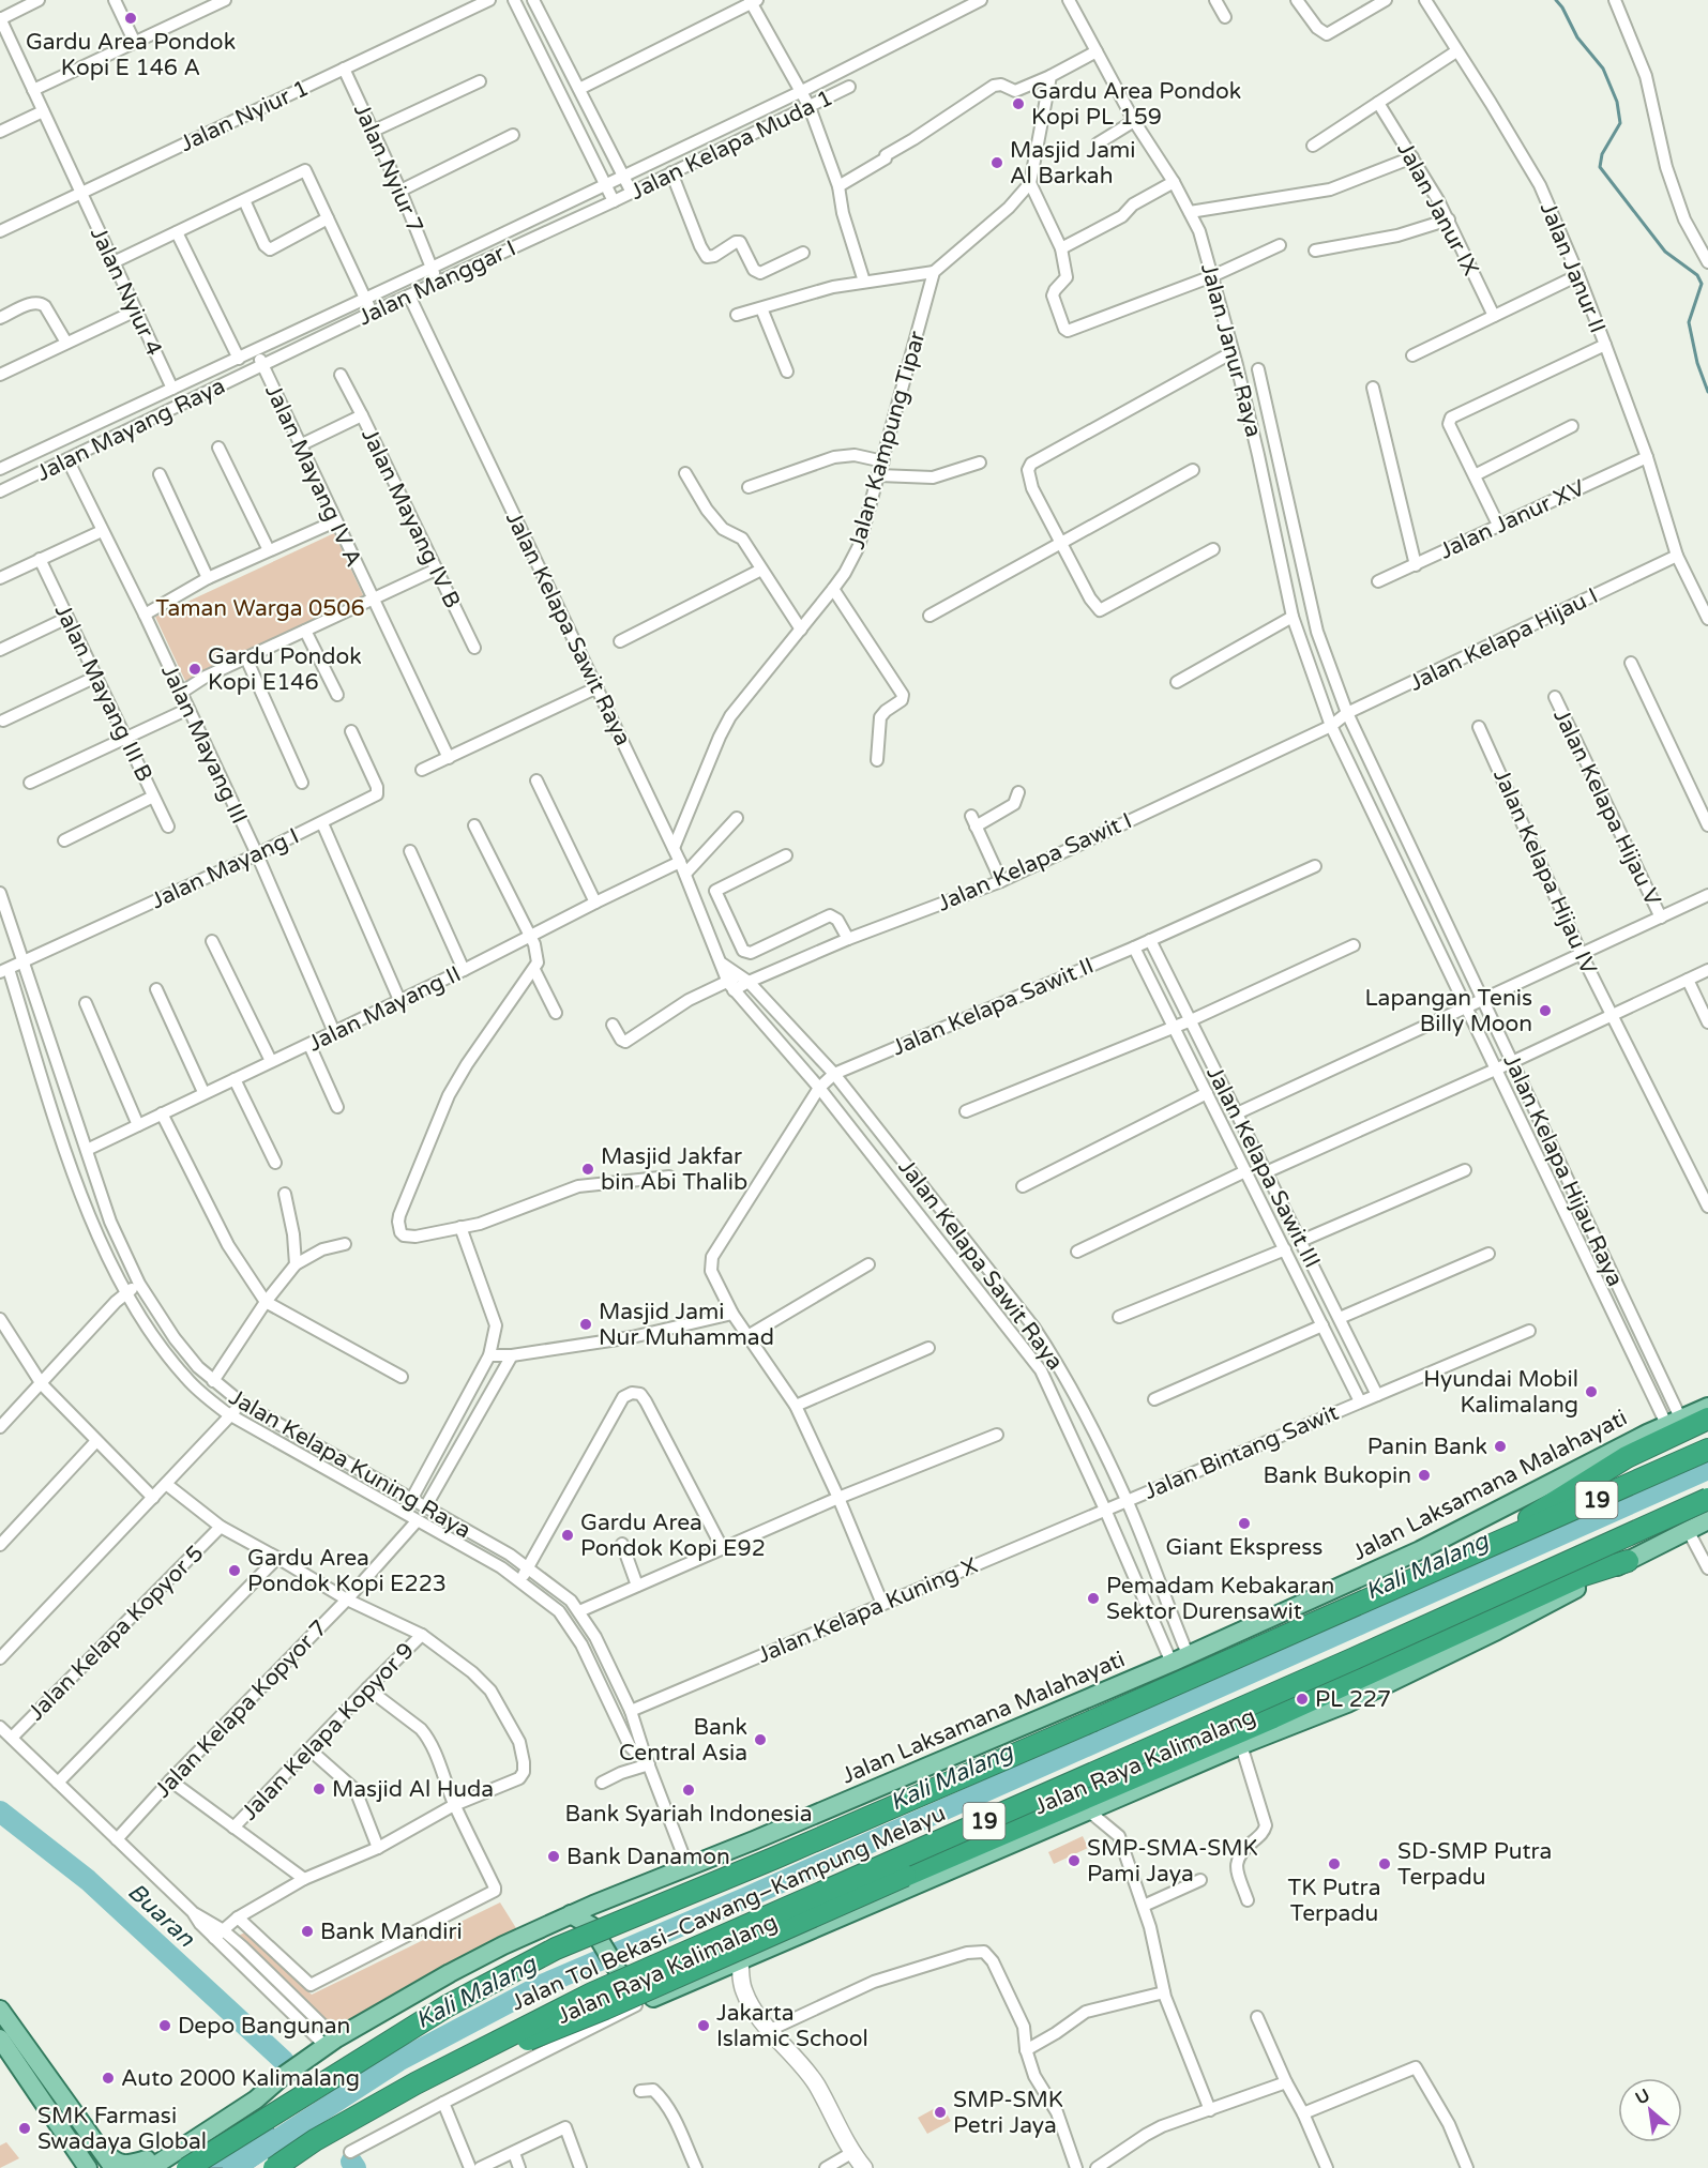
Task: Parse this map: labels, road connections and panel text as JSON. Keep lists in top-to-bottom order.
{
  "streets": {
    "highway": ["19", "Jalan Tol Bekasi–Cawang–Kampung Melayu"],
    "main road": ["Jalan Laksamana Malahayati", "Jalan Raya Kalimalang"],
    "street": [
      "Jalan Nyiur 1",
      "Jalan Kelapa Muda 1",
      "Jalan Nyiur 7",
      "Jalan Janur IX",
      "Jalan Janur II",
      "Jalan Manggar I",
      "Jalan Nyiur 4",
      "Jalan Janur Raya",
      "Jalan Mayang Raya",
      "Jalan Kampung Tipar",
      "Jalan Mayang IV A",
      "Jalan Mayang IV B",
      "Jalan Janur XV",
      "Jalan Kelapa Sawit Raya",
      "Jalan Kelapa Hijau I",
      "Jalan Mayang III B",
      "Jalan Mayang III",
      "Jalan Kelapa Hijau V",
      "Jalan Kelapa Sawit I",
      "Jalan Mayang I",
      "Jalan Kelapa Hijau IV",
      "Jalan Kelapa Sawit II",
      "Jalan Mayang II",
      "Jalan Kelapa Sawit III",
      "Jalan Kelapa Hijau Raya",
      "Jalan Bintang Sawit",
      "Jalan Kelapa Kuning Raya",
      "Jalan Kelapa Kuning X",
      "Jalan Kelapa Kopyor 5",
      "Jalan Kelapa Kopyor 7",
      "Jalan Kelapa Kopyor 9"
    ]
  },
  "crossings": [
    ["Jalan Nyiur 1", "Jalan Nyiur 7"],
    ["Jalan Nyiur 1", "Jalan Nyiur 4"],
    ["Jalan Kelapa Muda 1", "Jalan Manggar I"],
    ["Jalan Nyiur 7", "Jalan Manggar I"],
    ["Jalan Janur II", "Jalan Janur XV"],
    ["Jalan Janur II", "Jalan Kelapa Hijau I"],
    ["Jalan Manggar I", "Jalan Mayang Raya"],
    ["Jalan Manggar I", "Jalan Mayang IV A"],
    ["Jalan Manggar I", "Jalan Kelapa Sawit Raya"],
    ["Jalan Nyiur 4", "Jalan Mayang Raya"],
    ["Jalan Janur Raya", "Jalan Kelapa Hijau I"],
    ["Jalan Janur Raya", "Jalan Kelapa Sawit I"],
    ["Jalan Janur Raya", "Jalan Kelapa Hijau Raya"],
    ["Jalan Mayang Raya", "Jalan Mayang IV A"],
    ["Jalan Mayang Raya", "Jalan Mayang III"],
    ["Jalan Kampung Tipar", "Jalan Kelapa Sawit Raya"],
    ["Jalan Mayang IV A", "Jalan Mayang IV B"],
    ["Jalan Kelapa Sawit Raya", "Jalan Kelapa Sawit I"],
    ["Jalan Kelapa Sawit Raya", "Jalan Kelapa Sawit II"],
    ["Jalan Kelapa Sawit Raya", "Jalan Mayang II"],
    ["Jalan Kelapa Sawit Raya", "Jalan Bintang Sawit"],
    ["Jalan Kelapa Sawit Raya", "Jalan Laksamana Malahayati"],
    ["Jalan Kelapa Sawit Raya", "Jalan Kelapa Kuning X"],
    ["Jalan Kelapa Hijau I", "Jalan Kelapa Sawit I"],
    ["Jalan Kelapa Hijau I", "Jalan Kelapa Hijau Raya"],
    ["Jalan Mayang III", "Jalan Mayang I"],
    ["Jalan Mayang III", "Jalan Mayang II"],
    ["Jalan Kelapa Sawit I", "Jalan Kelapa Hijau Raya"],
    ["Jalan Mayang I", "Jalan Kelapa Kuning Raya"],
    ["Jalan Kelapa Sawit II", "Jalan Kelapa Sawit III"],
    ["Jalan Mayang II", "Jalan Kelapa Kuning Raya"],
    ["Jalan Kelapa Sawit III", "Jalan Bintang Sawit"],
    ["Jalan Kelapa Hijau Raya", "Jalan Laksamana Malahayati"],
    ["Jalan Bintang Sawit", "Jalan Kelapa Kuning X"],
    ["Jalan Kelapa Kuning Raya", "Jalan Laksamana Malahayati"],
    ["Jalan Kelapa Kuning Raya", "Jalan Kelapa Kuning X"],
    ["Jalan Kelapa Kuning Raya", "Jalan Kelapa Kopyor 7"]
  ],
  "water": ["Kali Malang", "Buaran"],
  "parks": ["Taman Warga 0506"],
  "places": [
    "Gardu Area Pondok Kopi E 146 A",
    "Gardu Area Pondok Kopi PL 159",
    "Masjid Jami Al Barkah",
    "Gardu Pondok Kopi E146",
    "Lapangan Tenis Billy Moon",
    "Masjid Jakfar bin Abi Thalib",
    "Masjid Jami Nur Muhammad",
    "Hyundai Mobil Kalimalang",
    "Panin Bank",
    "Bank Bukopin",
    "Giant Ekspress",
    "Gardu Area Pondok Kopi E92",
    "Gardu Area Pondok Kopi E223",
    "Pemadam Kebakaran Sektor Durensawit",
    "PL 227",
    "Bank Central Asia",
    "Masjid Al Huda",
    "Bank Syariah Indonesia",
    "Bank Danamon",
    "SMP-SMA-SMK Pami Jaya",
    "TK Putra Terpadu",
    "SD-SMP Putra Terpadu",
    "Bank Mandiri",
    "Depo Bangunan",
    "Jakarta Islamic School",
    "Auto 2000 Kalimalang",
    "SMP-SMK Petri Jaya",
    "SMK Farmasi Swadaya Global"
  ],
  "north": "top left"
}
